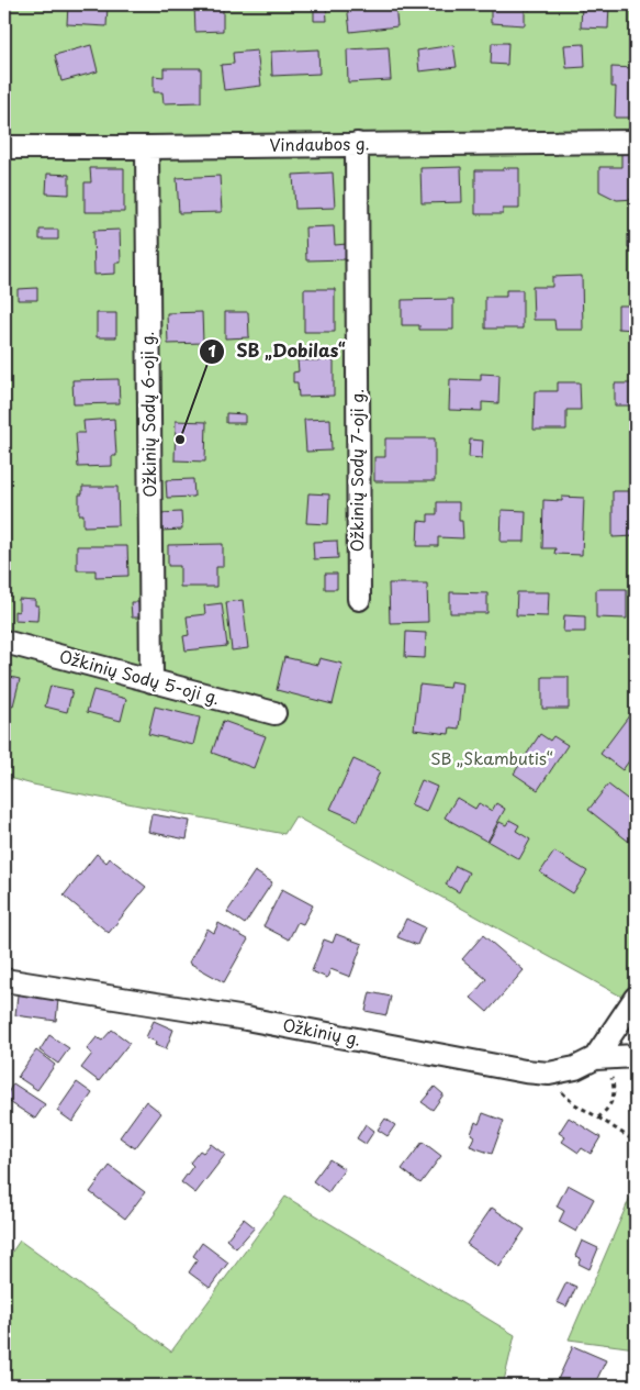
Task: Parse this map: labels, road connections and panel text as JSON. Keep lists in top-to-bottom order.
{
  "streets": {
    "street": [
      "Vindaubos g.",
      "Ožkinių Sodų 6-oji g.",
      "Ožkinių Sodų 7-oji g.",
      "Ožkinių Sodų 5-oji g.",
      "Ožkinių g."
    ]
  },
  "crossings": [
    ["Vindaubos g.", "Ožkinių Sodų 6-oji g."],
    ["Vindaubos g.", "Ožkinių Sodų 7-oji g."],
    ["Ožkinių Sodų 6-oji g.", "Ožkinių Sodų 5-oji g."]
  ],
  "parks": ["SB „Skambutis“"],
  "places": ["SB „Dobilas“"]
}
